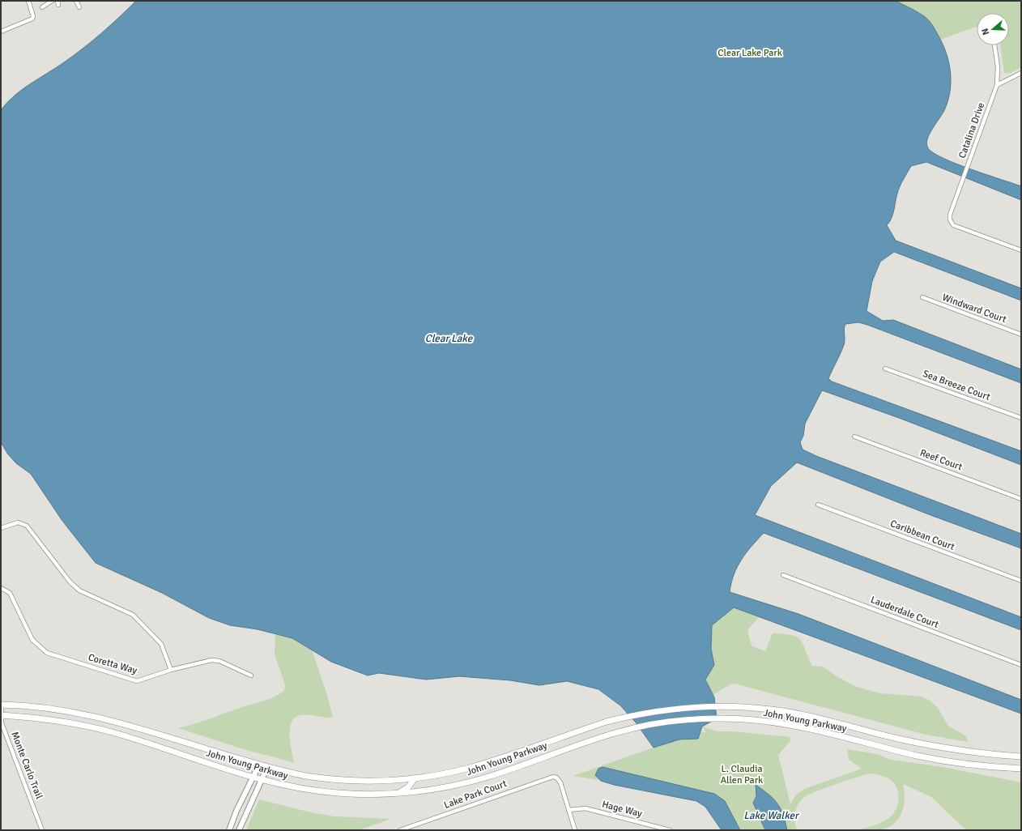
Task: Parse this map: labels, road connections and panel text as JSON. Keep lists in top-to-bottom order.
{
  "streets": {
    "main road": ["John Young Parkway"],
    "street": [
      "Catalina Drive",
      "Windward Court",
      "Sea Breeze Court",
      "Reef Court",
      "Caribbean Court",
      "Lauderdale Court",
      "Coretta Way",
      "Monte Carlo Trail",
      "Lake Park Court",
      "Hage Way"
    ]
  },
  "crossings": [
    ["John Young Parkway", "Monte Carlo Trail"],
    ["Lake Park Court", "Hage Way"]
  ],
  "water": ["Clear Lake", "Lake Walker"],
  "parks": ["Clear Lake Park", "L. Claudia Allen Park"],
  "north": "left"
}
